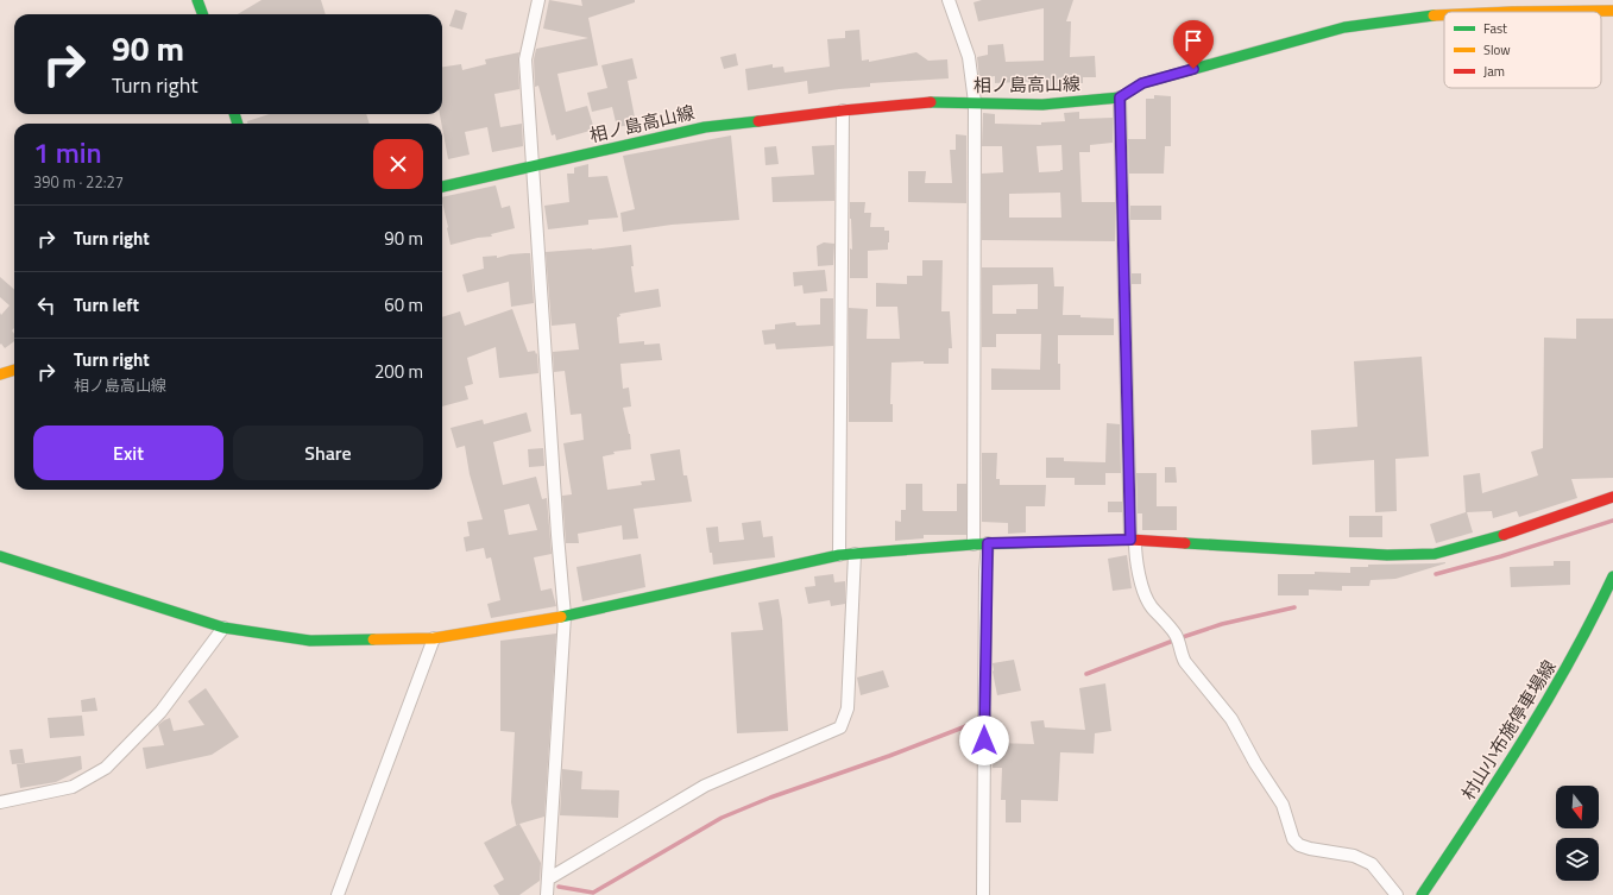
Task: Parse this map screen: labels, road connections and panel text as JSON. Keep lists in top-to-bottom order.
{
  "streets": {
    "street": ["相ノ島高山線", "村山小布施停車場線"]
  },
  "legend": ["Fast", "Slow", "Jam"],
  "north": "bottom",
  "page": {
    "turn": ["90 m", "Turn right"],
    "heading": ["1 min", "390 m · 22:27"],
    "list": [
      {
        "name": "Turn right",
        "value": "90 m"
      },
      {
        "name": "Turn left",
        "value": "60 m"
      },
      {
        "name": "Turn right",
        "note": "相ノ島高山線",
        "value": "200 m"
      }
    ],
    "buttons": ["Exit", "Share"]
  }
}
